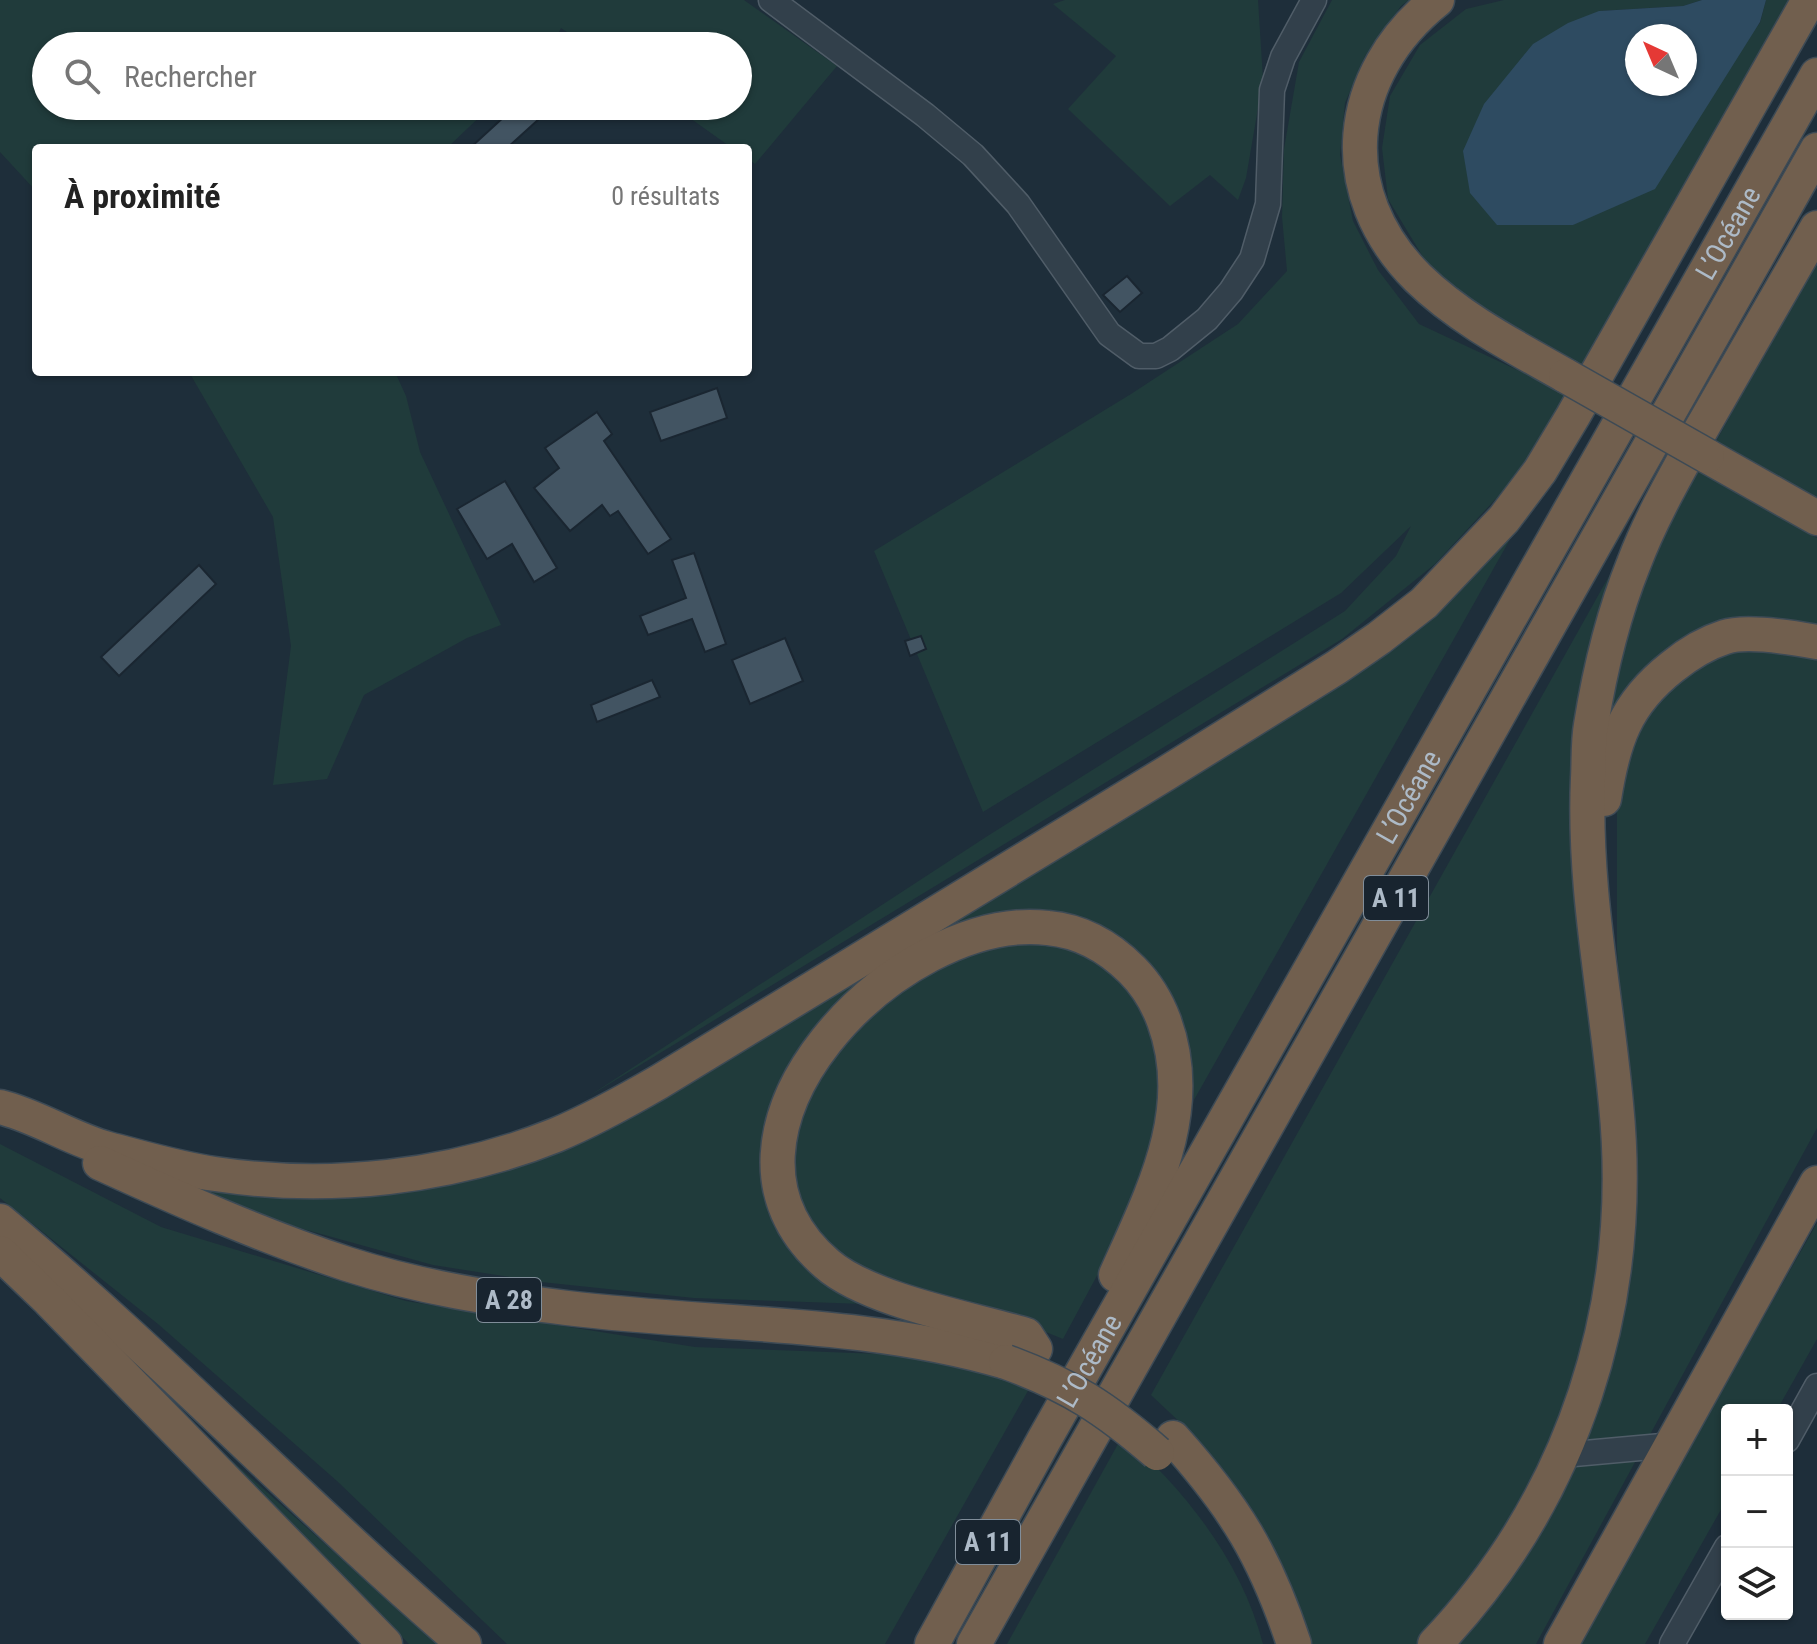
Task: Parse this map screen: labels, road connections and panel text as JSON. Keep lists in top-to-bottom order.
{
  "streets": {
    "highway": ["L’Océane", "A 11", "A 28"]
  },
  "north": "top left",
  "page": {
    "search": "Rechercher",
    "heading": ["À proximité", "0 résultats"],
    "map_buttons": ["+", "−"]
  }
}
